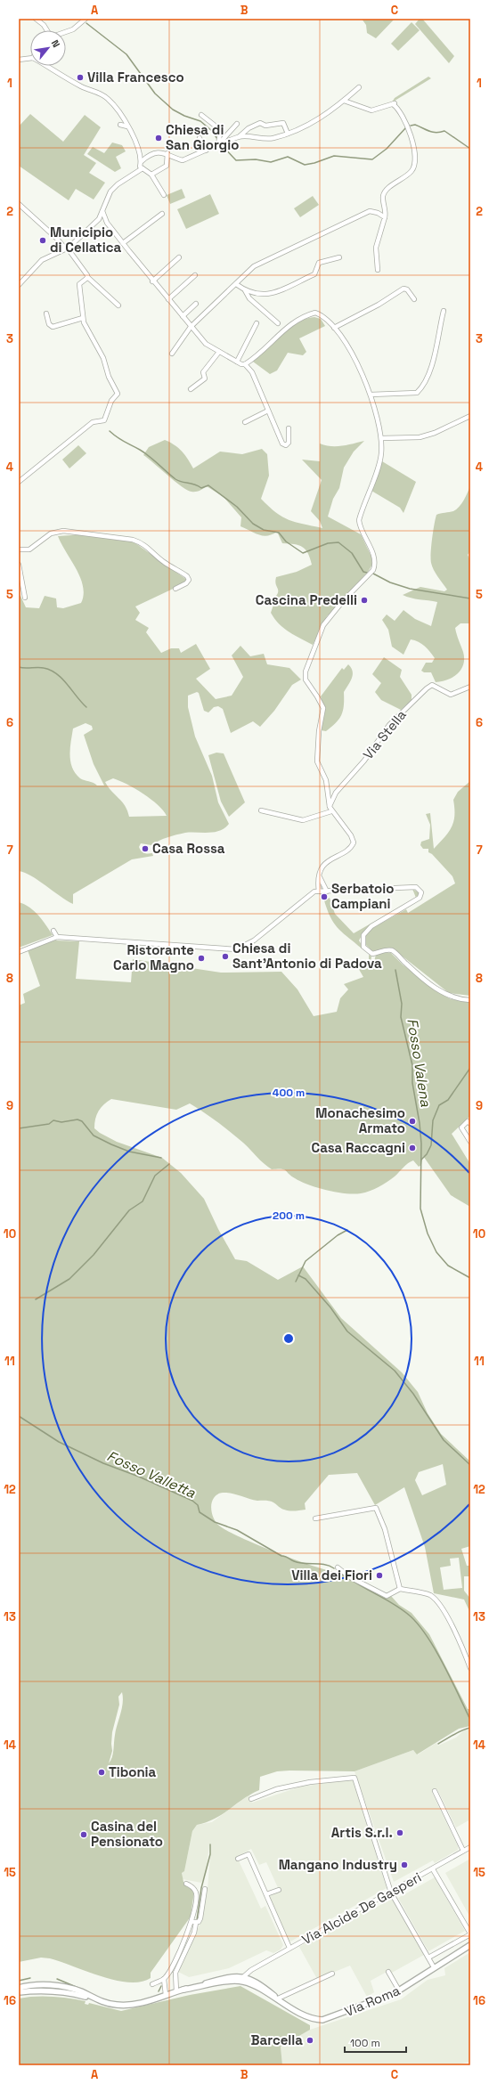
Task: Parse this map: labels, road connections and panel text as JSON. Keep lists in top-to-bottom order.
{
  "streets": {
    "street": ["Via Stella", "Via Alcide De Gasperi", "Via Roma"]
  },
  "crossings": [
    ["Via Alcide De Gasperi", "Via Roma"]
  ],
  "water": ["Fosso Valena", "Fosso Valletta"],
  "places": [
    "Villa Francesco",
    "Chiesa di San Giorgio",
    "Municipio di Cellatica",
    "Cascina Predelli",
    "Casa Rossa",
    "Serbatoio Campiani",
    "Chiesa di Sant'Antonio di Padova",
    "Ristorante Carlo Magno",
    "Monachesimo Armato",
    "Casa Raccagni",
    "Villa dei Fiori",
    "Tibonia",
    "Artis S.r.l.",
    "Casina del Pensionato",
    "Mangano Industry",
    "Barcella"
  ],
  "scale_bar": "100 m",
  "north": "top right",
  "grid": {
    "columns": ["A", "B", "C"],
    "rows": [
      "1",
      "2",
      "3",
      "4",
      "5",
      "6",
      "7",
      "8",
      "9",
      "10",
      "11",
      "12",
      "13",
      "14",
      "15",
      "16"
    ]
  },
  "rings": ["400 m", "200 m"]
}
